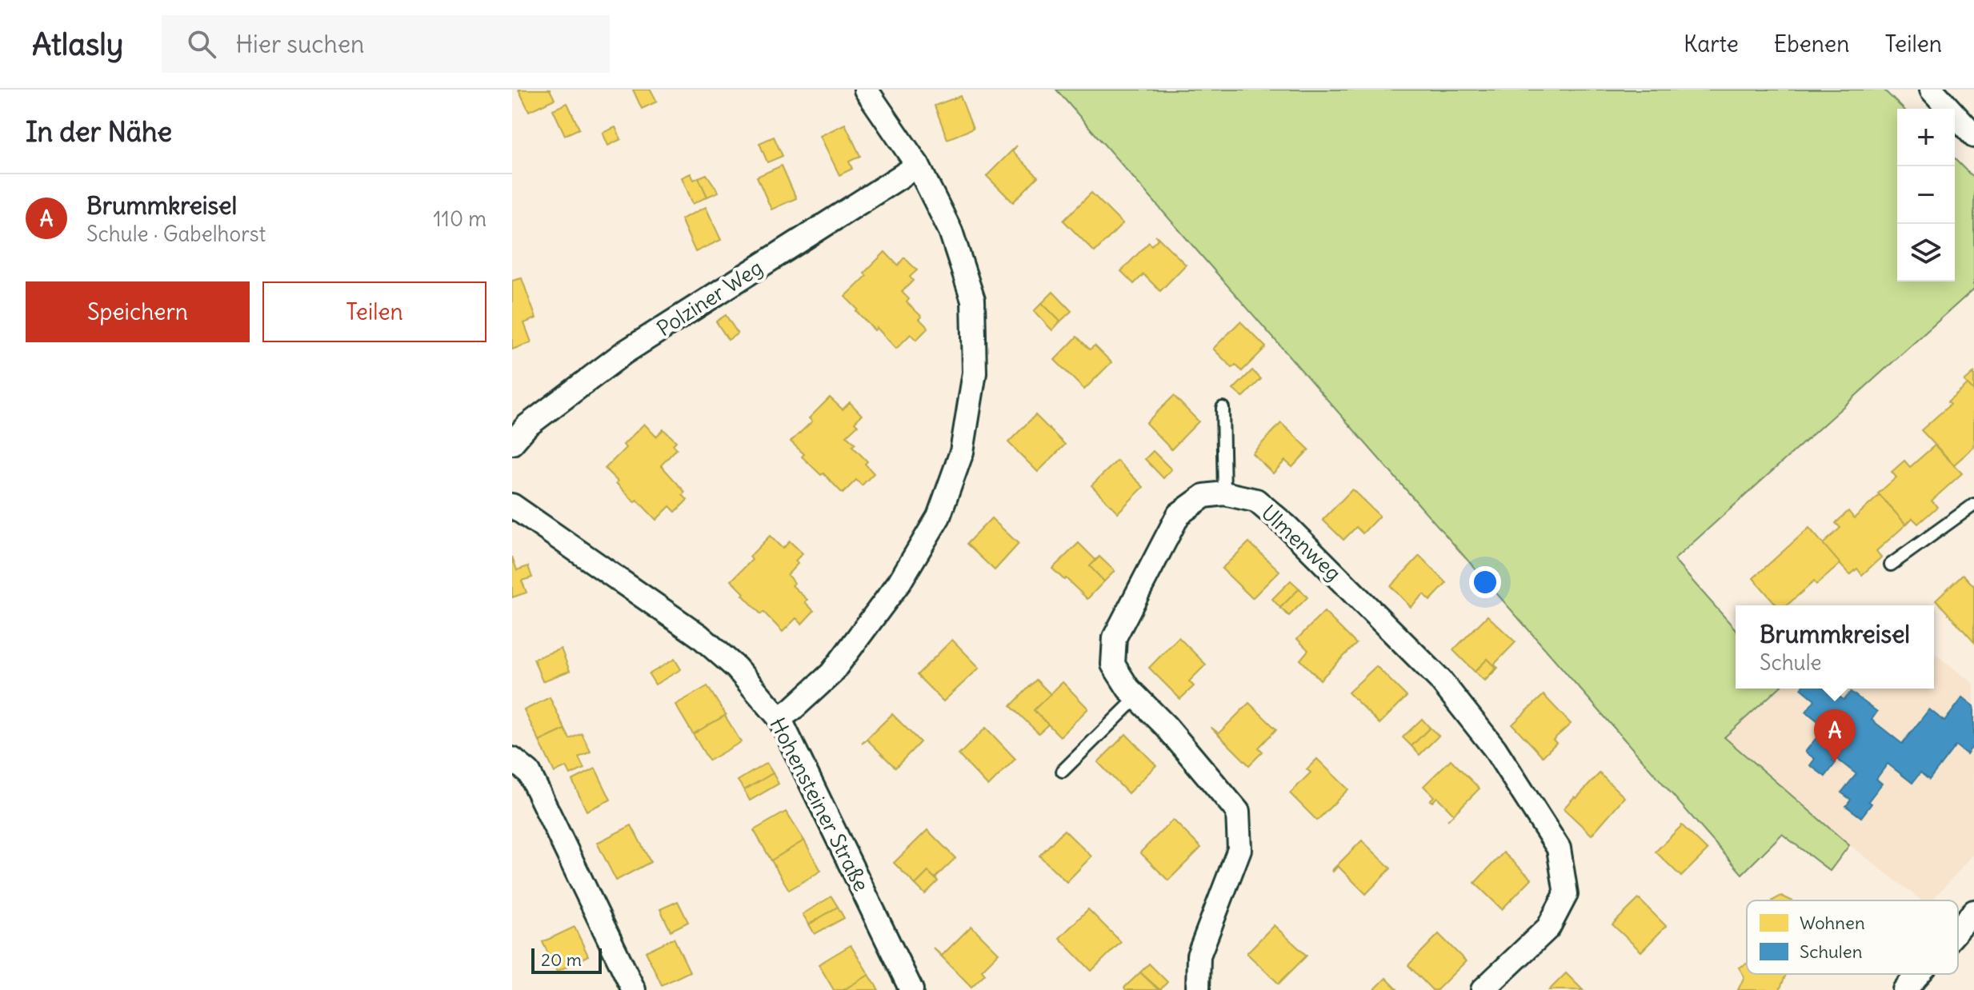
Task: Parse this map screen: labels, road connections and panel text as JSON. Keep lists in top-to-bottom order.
{
  "streets": {
    "street": ["Polziner Weg", "Ulmenweg", "Hohensteiner Straße"]
  },
  "legend": ["Wohnen", "Schulen"],
  "scale_bar": "20 m",
  "page": {
    "header": "Atlasly",
    "search": "Hier suchen",
    "nav": ["Karte", "Ebenen", "Teilen"],
    "heading": "In der Nähe",
    "map_buttons": ["+", "−"],
    "list": [
      {
        "mark": "A",
        "name": "Brummkreisel",
        "note": "Schule · Gabelhorst",
        "value": "110 m"
      }
    ],
    "buttons": ["Speichern", "Teilen"],
    "popup": ["Brummkreisel", "Schule"],
    "pins": "A",
    "scale": "20 m"
  }
}
